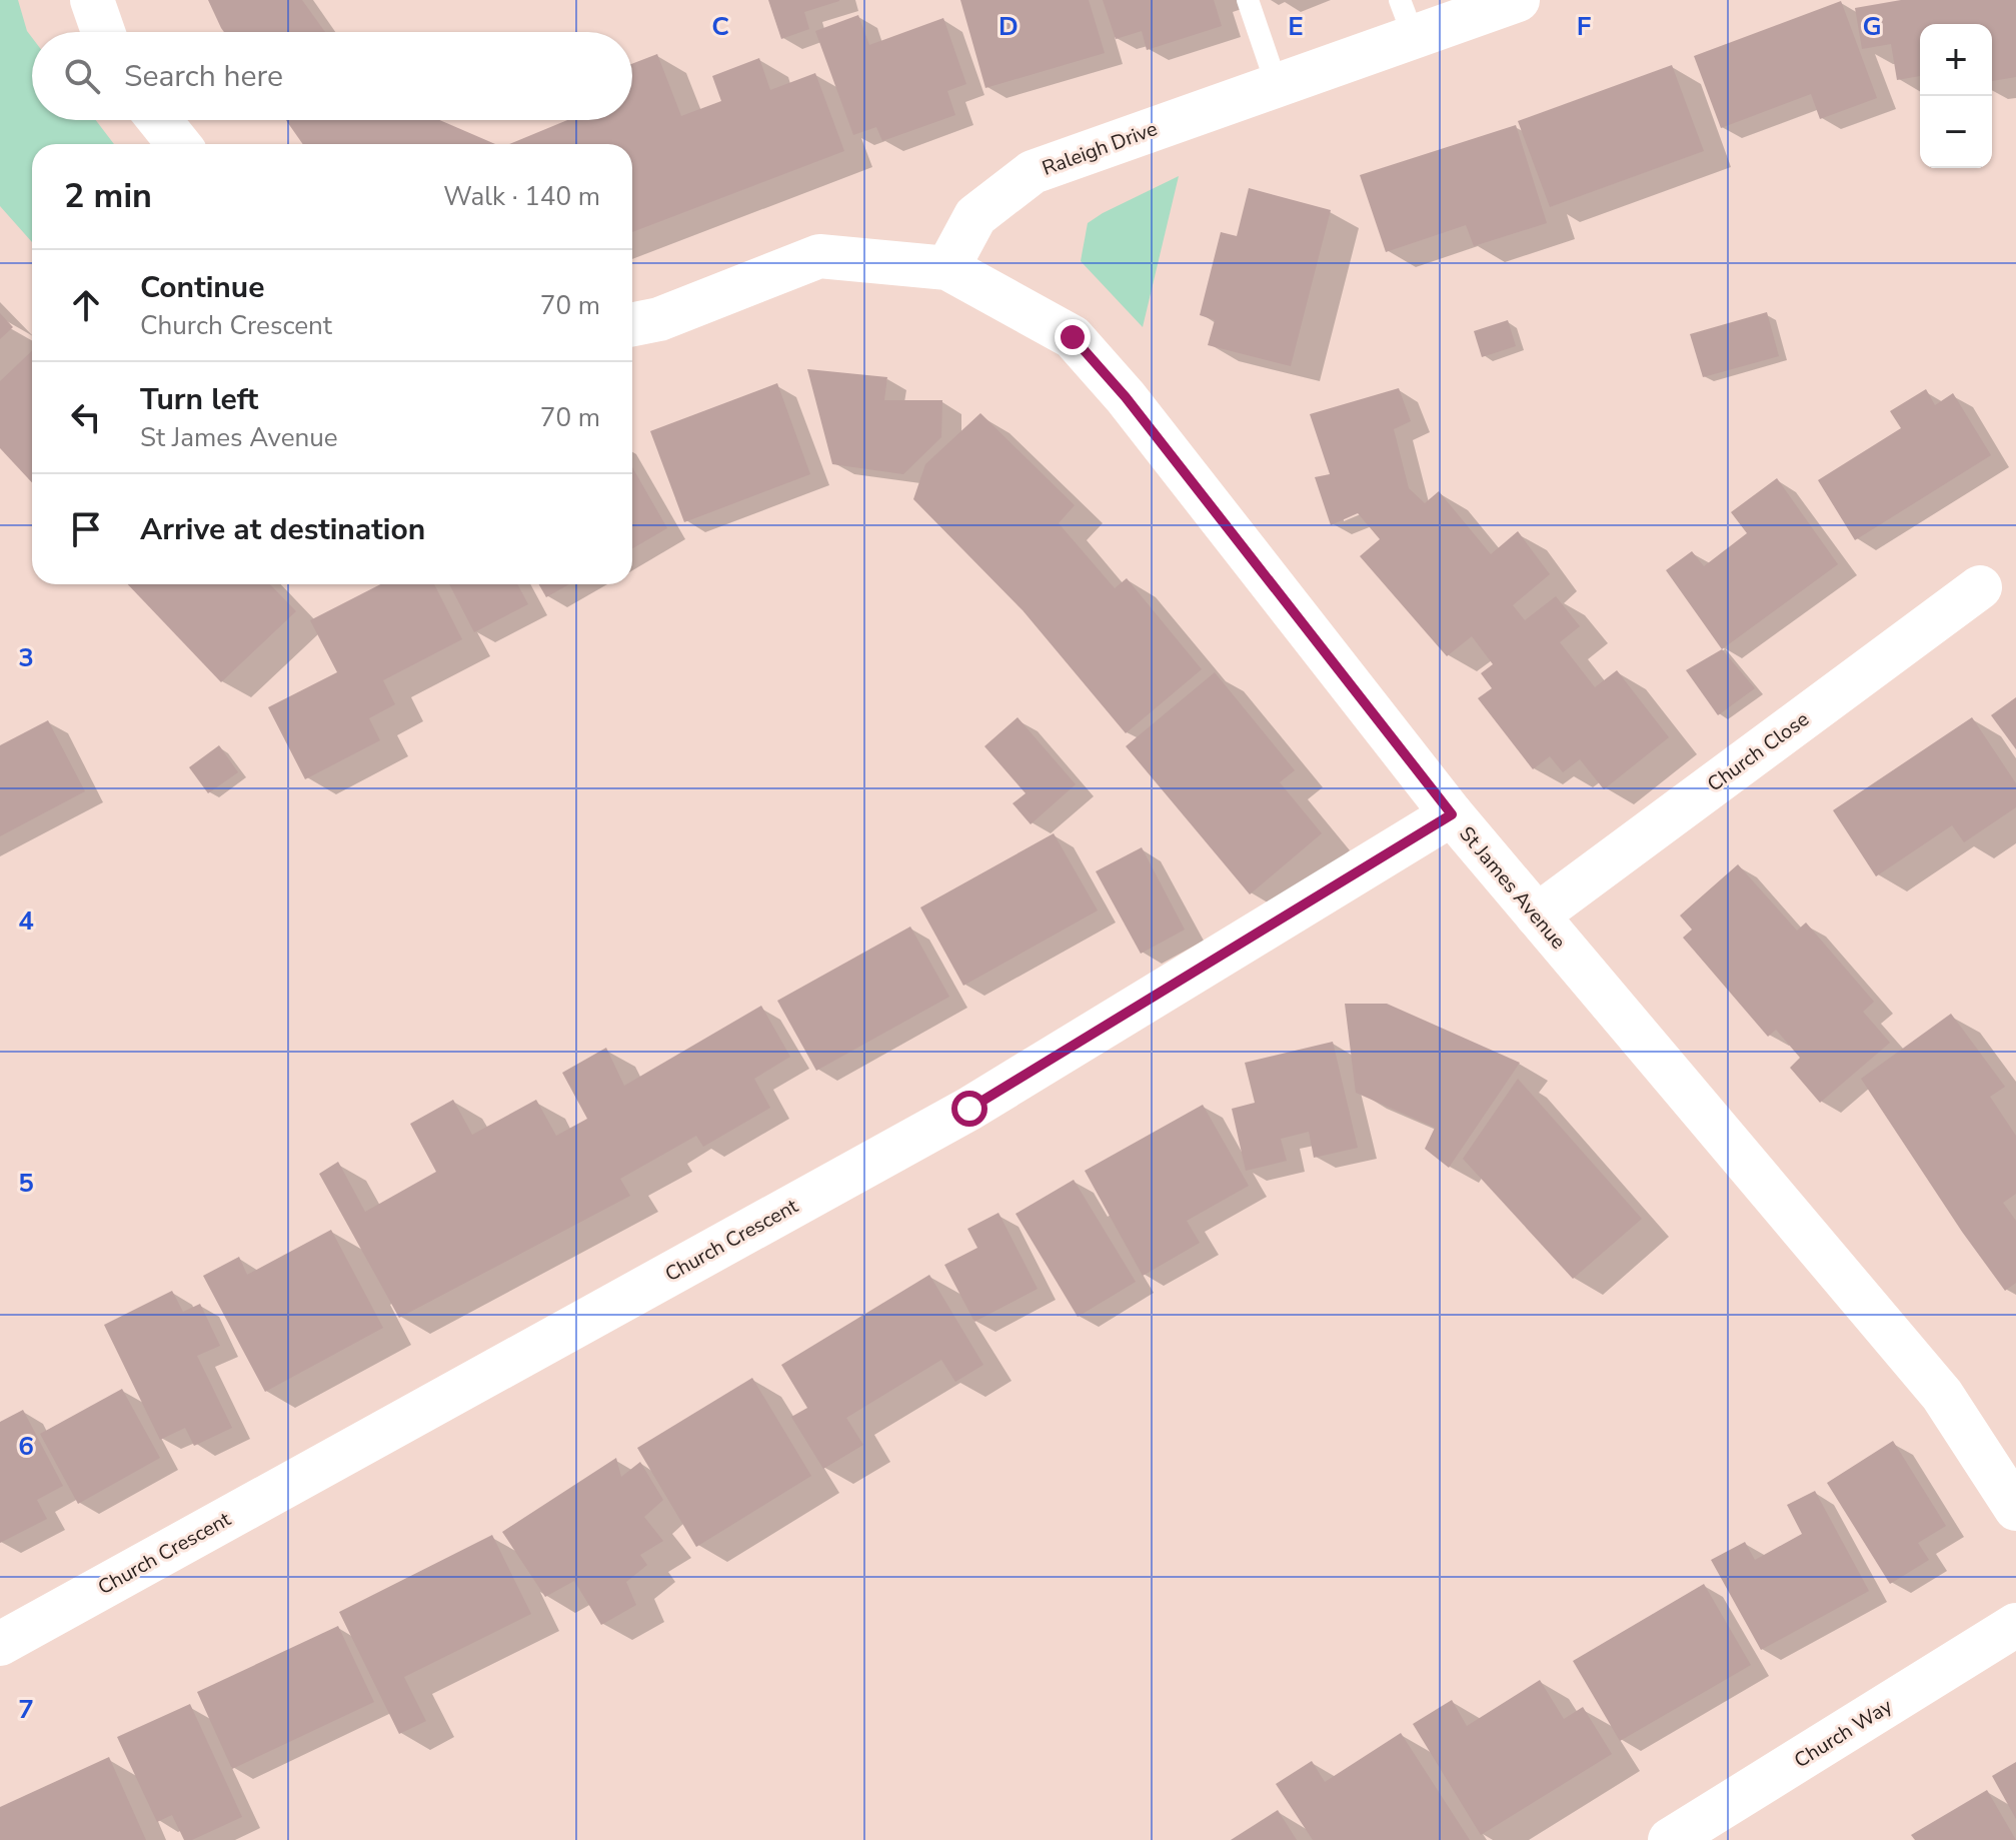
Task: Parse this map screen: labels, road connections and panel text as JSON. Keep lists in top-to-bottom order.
{
  "streets": {
    "street": [
      "Raleigh Drive",
      "Church Close",
      "St James Avenue",
      "Church Crescent",
      "Church Way"
    ]
  },
  "crossings": [
    ["Raleigh Drive", "St James Avenue"],
    ["Church Close", "St James Avenue"],
    ["St James Avenue", "Church Crescent"]
  ],
  "page": {
    "map_buttons": ["+", "−"],
    "search": "Search here",
    "heading": ["2 min", "Walk · 140 m"],
    "list": [
      ["Continue", "Church Crescent", "70 m"],
      ["Turn left", "St James Avenue", "70 m"],
      "Arrive at destination"
    ]
  },
  "grid": {
    "columns": [
      "C",
      "D",
      "E",
      "F",
      "G"
    ],
    "rows": [
      "3",
      "4",
      "5",
      "6",
      "7"
    ]
  }
}
